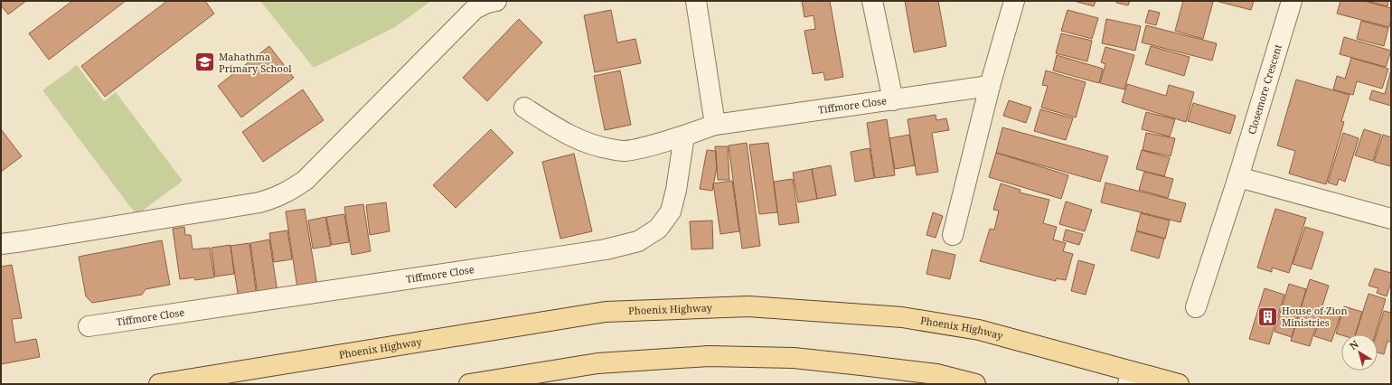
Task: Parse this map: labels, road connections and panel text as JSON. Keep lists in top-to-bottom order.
{
  "streets": {
    "main road": ["Phoenix Highway"],
    "street": ["Closemore Crescent", "Tiffmore Close"]
  },
  "places": {
    "school or university": ["Mahathma Primary School"],
    "building": ["House of Zion Ministries"]
  },
  "north": "top left"
}
